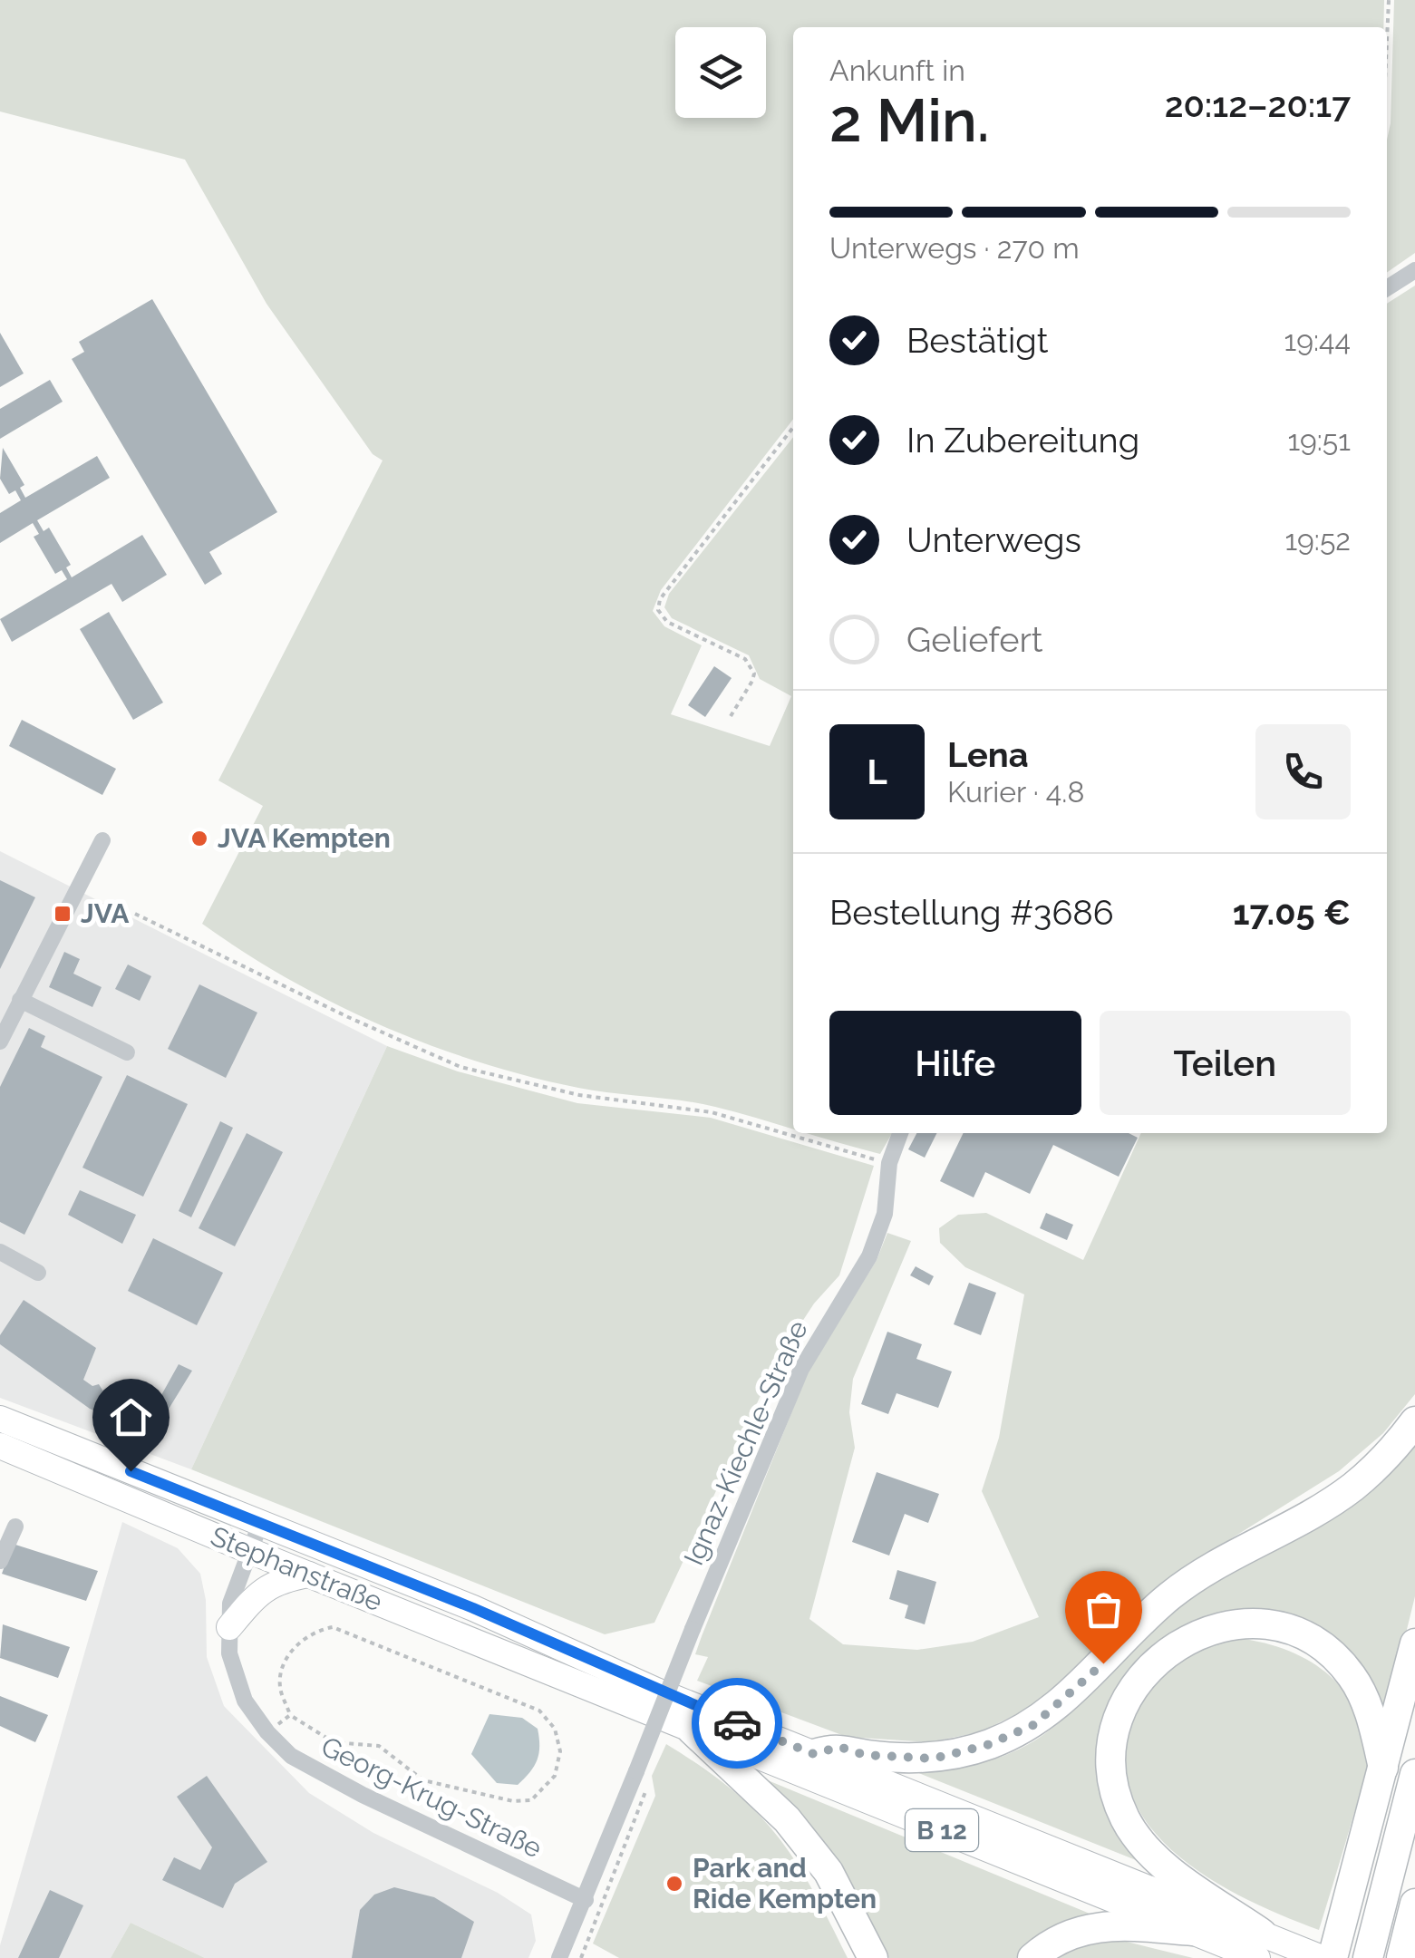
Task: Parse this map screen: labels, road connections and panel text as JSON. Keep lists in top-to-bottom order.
{
  "streets": {
    "main road": ["Stephanstraße", "B 12"],
    "street": ["Ignaz-Kiechle-Straße", "Georg-Krug-Straße"]
  },
  "crossings": [
    ["Ignaz-Kiechle-Straße", "Georg-Krug-Straße"],
    ["Stephanstraße", "Georg-Krug-Straße"],
    ["Stephanstraße", "B 12"]
  ],
  "places": {
    "other": ["JVA Kempten", "Park and Ride Kempten"],
    "transit": ["JVA"]
  },
  "page": {
    "heading": ["2 Min.", "Ankunft in", "20:12–20:17"],
    "panel": [
      "Lena",
      "Kurier · 4.8",
      "Bestellung #3686",
      "17.05 €"
    ],
    "bar": "Unterwegs · 270 m",
    "list": [
      ["Bestätigt", "19:44"],
      ["In Zubereitung", "19:51"],
      ["Unterwegs", "19:52"],
      "Geliefert"
    ],
    "round": "L",
    "buttons": ["Hilfe", "Teilen"]
  }
}
